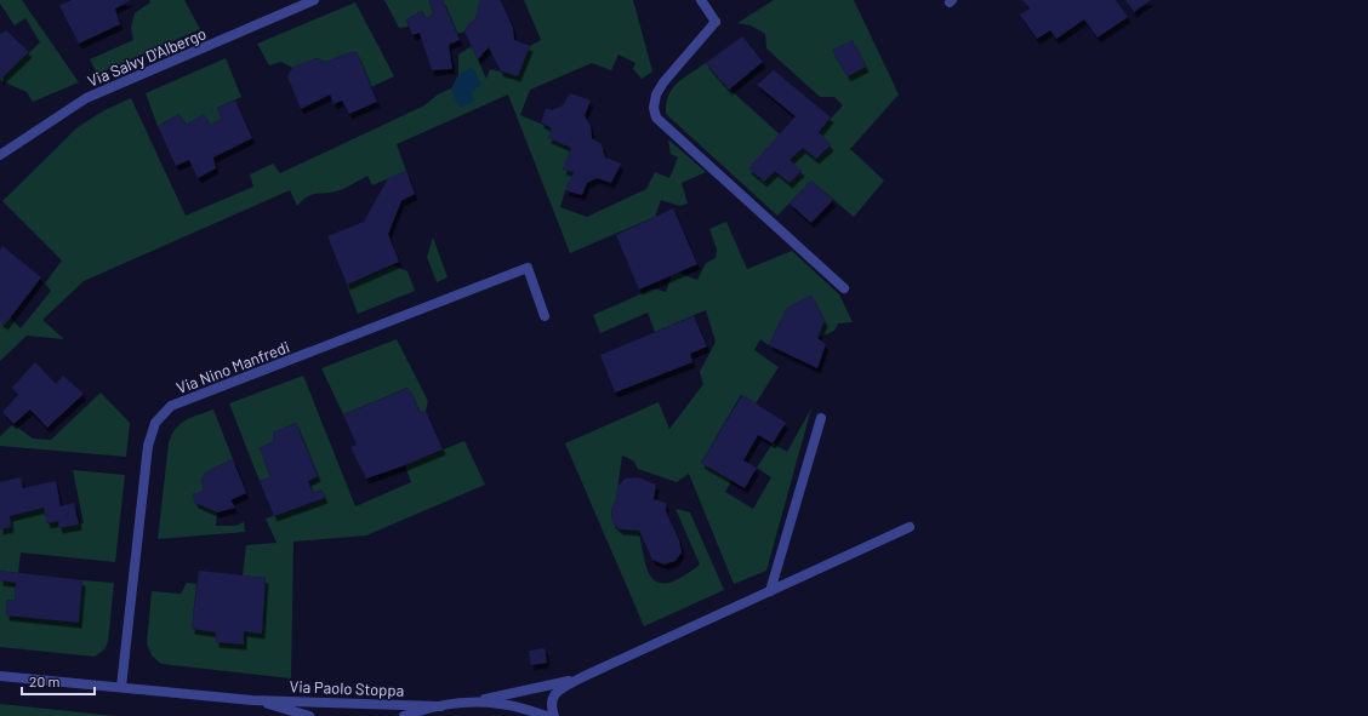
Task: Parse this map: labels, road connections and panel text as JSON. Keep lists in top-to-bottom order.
{
  "streets": {
    "street": ["Via Salvy D'Albergo", "Via Nino Manfredi", "Via Paolo Stoppa"]
  },
  "crossings": [
    ["Via Nino Manfredi", "Via Paolo Stoppa"]
  ],
  "scale_bar": "20 m"
}
